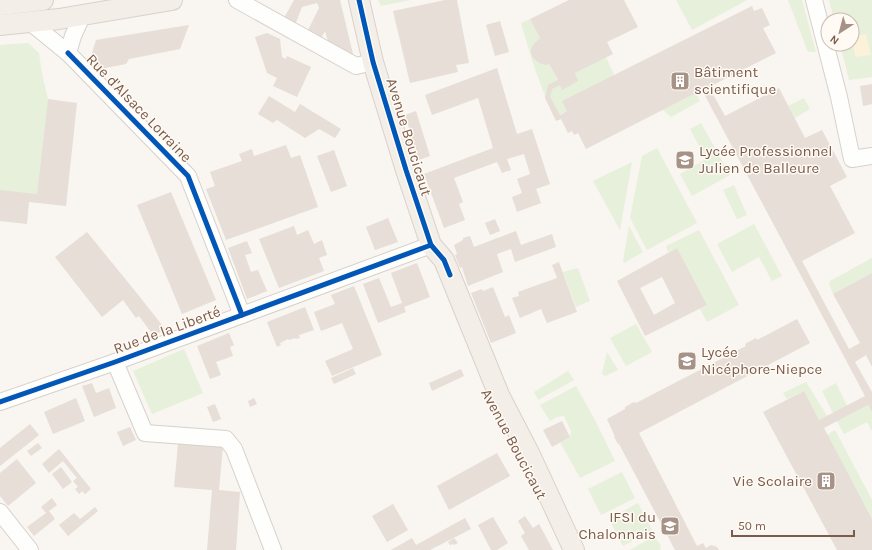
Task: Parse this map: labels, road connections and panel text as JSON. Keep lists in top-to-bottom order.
{
  "streets": {
    "main road": ["Avenue Boucicaut"],
    "street": ["Rue d'Alsace Lorraine", "Rue de la Liberté"]
  },
  "crossings": [
    ["Rue d'Alsace Lorraine", "Rue de la Liberté"],
    ["Avenue Boucicaut", "Rue de la Liberté"]
  ],
  "places": {
    "building": ["Bâtiment scientifique", "Vie Scolaire"],
    "school or university": ["Lycée Professionnel Julien de Balleure", "Lycée Nicéphore-Niepce", "IFSI du Chalonnais"]
  },
  "scale_bar": "50 m",
  "north": "bottom left"
}
